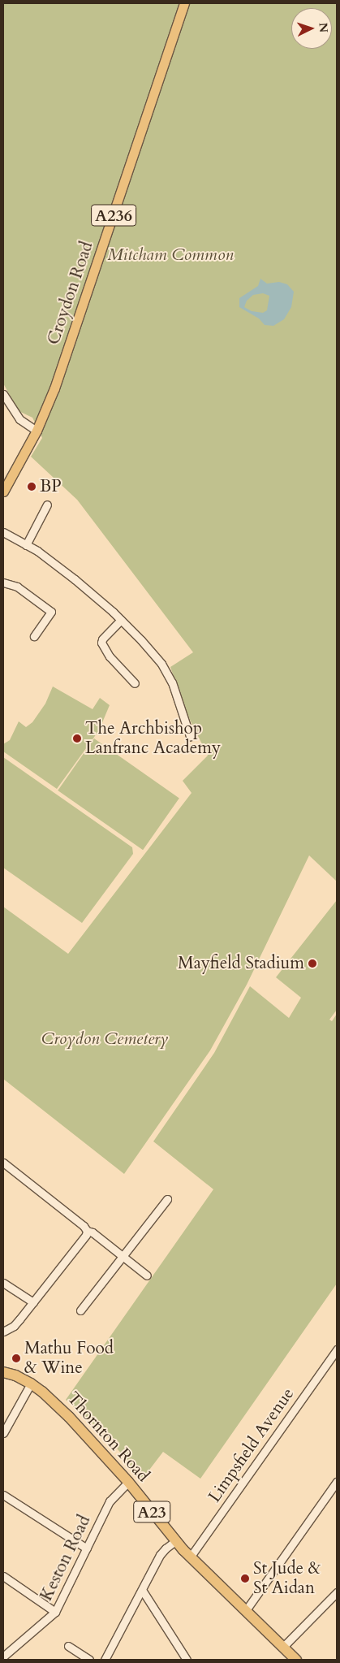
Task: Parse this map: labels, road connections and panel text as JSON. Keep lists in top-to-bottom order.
{
  "streets": {
    "highway": ["Thornton Road", "A23"],
    "main road": ["A236", "Croydon Road"],
    "street": ["Limpsfield Avenue", "Keston Road"]
  },
  "crossings": [
    ["A236", "Croydon Road"],
    ["Thornton Road", "Limpsfield Avenue"],
    ["Thornton Road", "Keston Road"]
  ],
  "parks": ["Mitcham Common", "Croydon Cemetery"],
  "places": [
    "BP",
    "The Archbishop Lanfranc Academy",
    "Mayfield Stadium",
    "Mathu Food & Wine",
    "St Jude & St Aidan"
  ],
  "north": "right"
}
